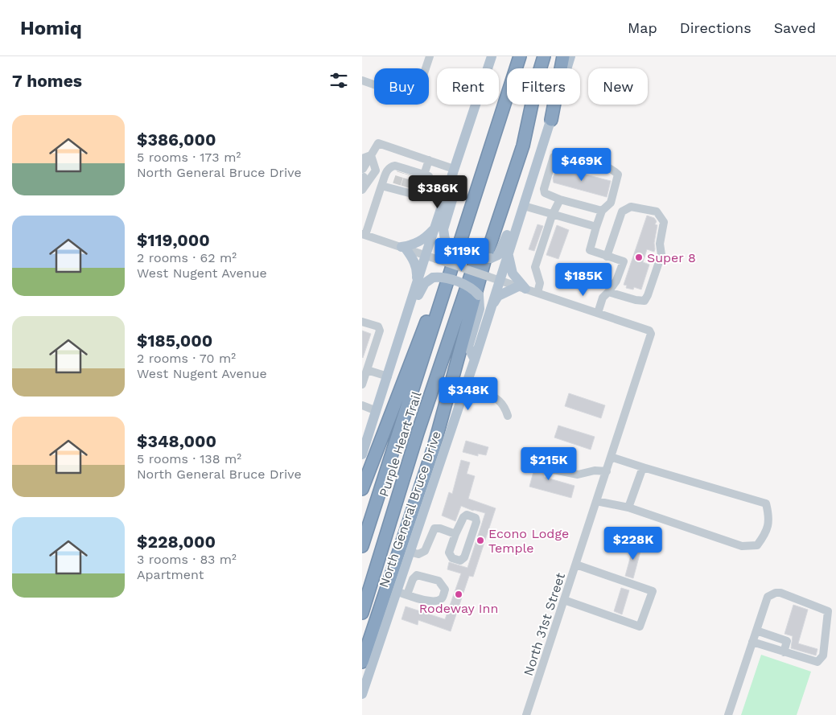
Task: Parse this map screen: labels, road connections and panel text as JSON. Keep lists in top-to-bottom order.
{
  "streets": {
    "highway": ["Purple Heart Trail"],
    "main road": ["North General Bruce Drive"],
    "street": ["North 31st Street"]
  },
  "places": ["Super 8", "Econo Lodge Temple", "Rodeway Inn"],
  "page": {
    "header": "Homiq",
    "nav": ["Map", "Directions", "Saved"],
    "heading": "7 homes",
    "chip": [
      "Buy",
      "Rent",
      "Filters",
      "New"
    ],
    "list": [
      {
        "name": "$386,000",
        "note": "5 rooms · 173 m² · North General Bruce Drive"
      },
      {
        "name": "$119,000",
        "note": "2 rooms · 62 m² · West Nugent Avenue"
      },
      {
        "name": "$185,000",
        "note": "2 rooms · 70 m² · West Nugent Avenue"
      },
      {
        "name": "$348,000",
        "note": "5 rooms · 138 m² · North General Bruce Drive"
      },
      {
        "name": "$228,000",
        "note": "3 rooms · 83 m² · Apartment"
      }
    ],
    "price": [
      "$469K",
      "$386K",
      "$119K",
      "$185K",
      "$348K",
      "$215K",
      "$228K"
    ]
  }
}
